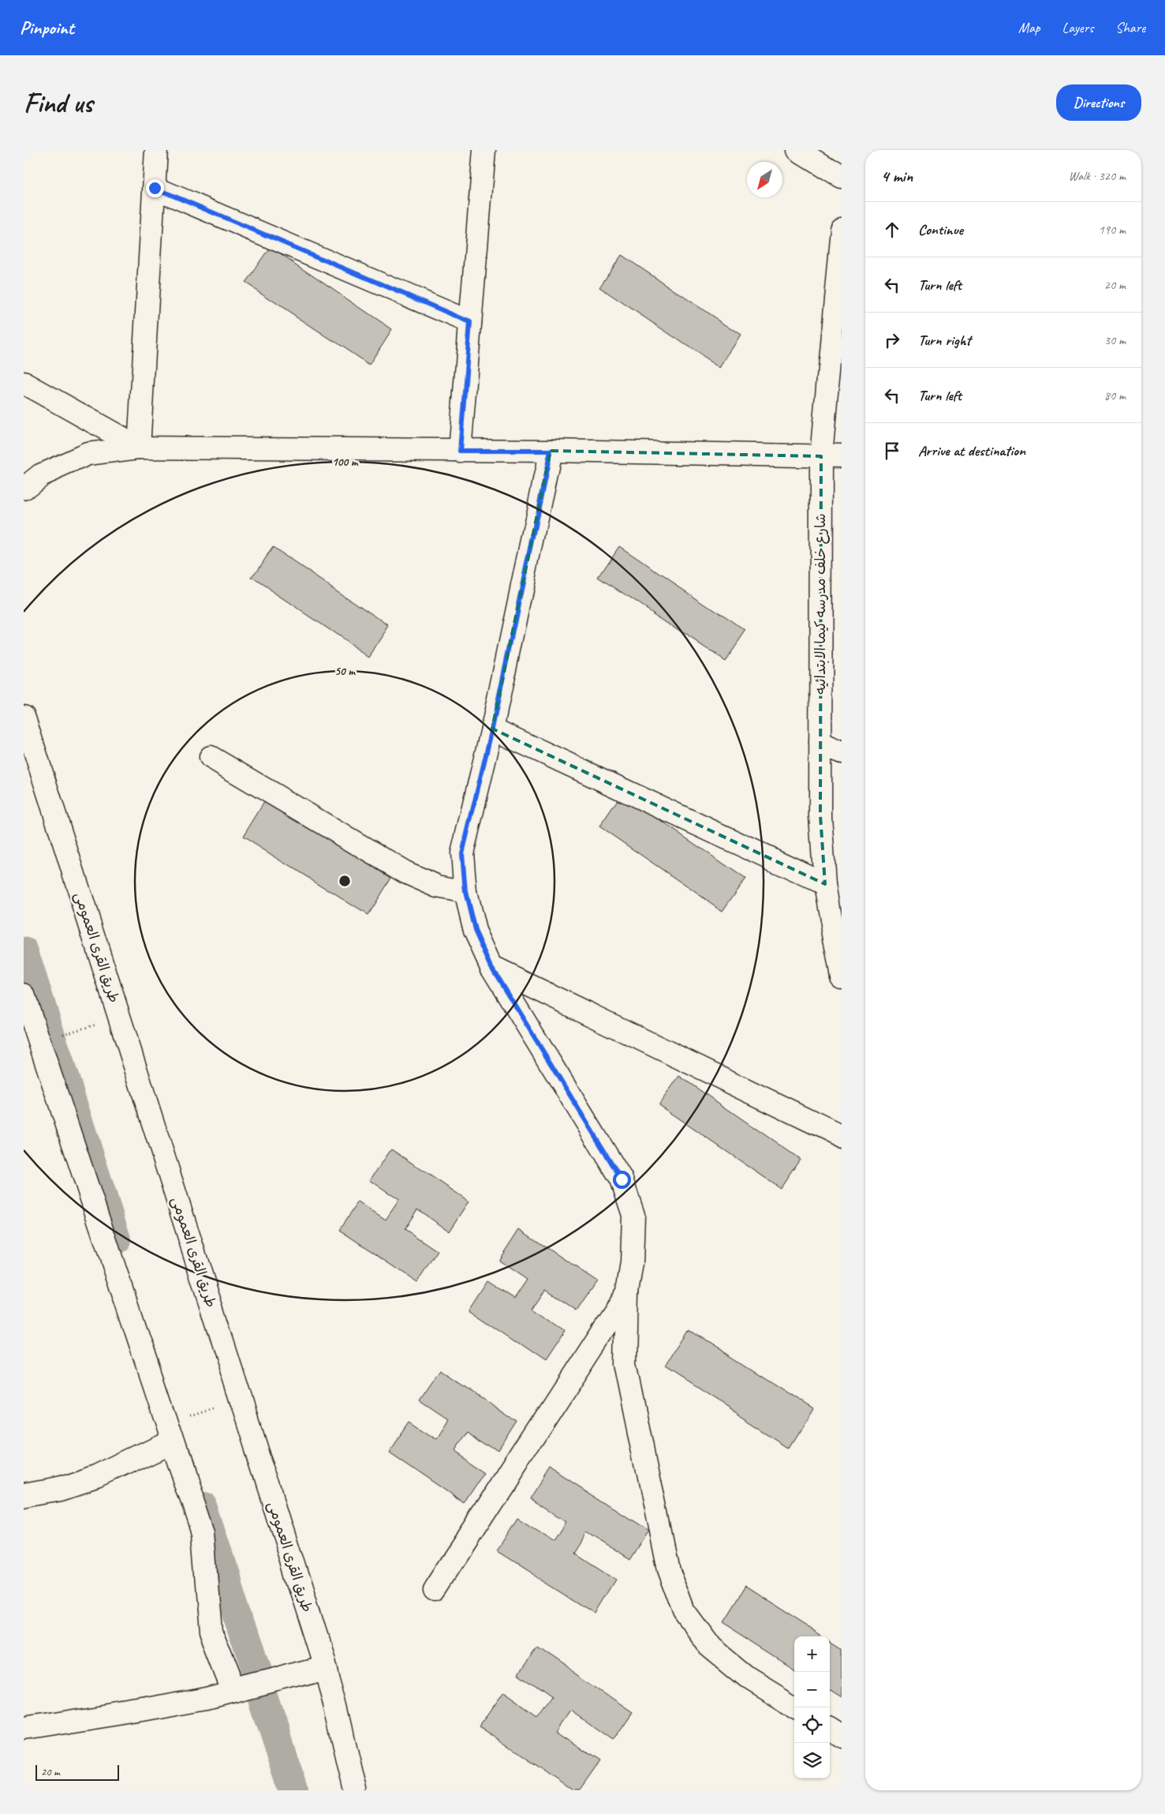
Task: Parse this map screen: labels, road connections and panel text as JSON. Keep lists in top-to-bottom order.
{
  "streets": {
    "street": ["شارع خلف مدرسه كيما الابتدائيه", "طريق القرى العمومى"]
  },
  "scale_bar": "20 m",
  "north": "bottom left",
  "page": {
    "header": "Pinpoint",
    "nav": ["Map", "Layers", "Share"],
    "buttons": "Directions",
    "title": "Find us",
    "heading": ["4 min", "Walk · 320 m"],
    "list": [
      ["Continue", "190 m"],
      ["Turn left", "20 m"],
      ["Turn right", "30 m"],
      ["Turn left", "80 m"],
      "Arrive at destination"
    ],
    "map_buttons": ["+", "−"],
    "scale": "20 m"
  },
  "rings": ["100 m", "50 m"]
}
